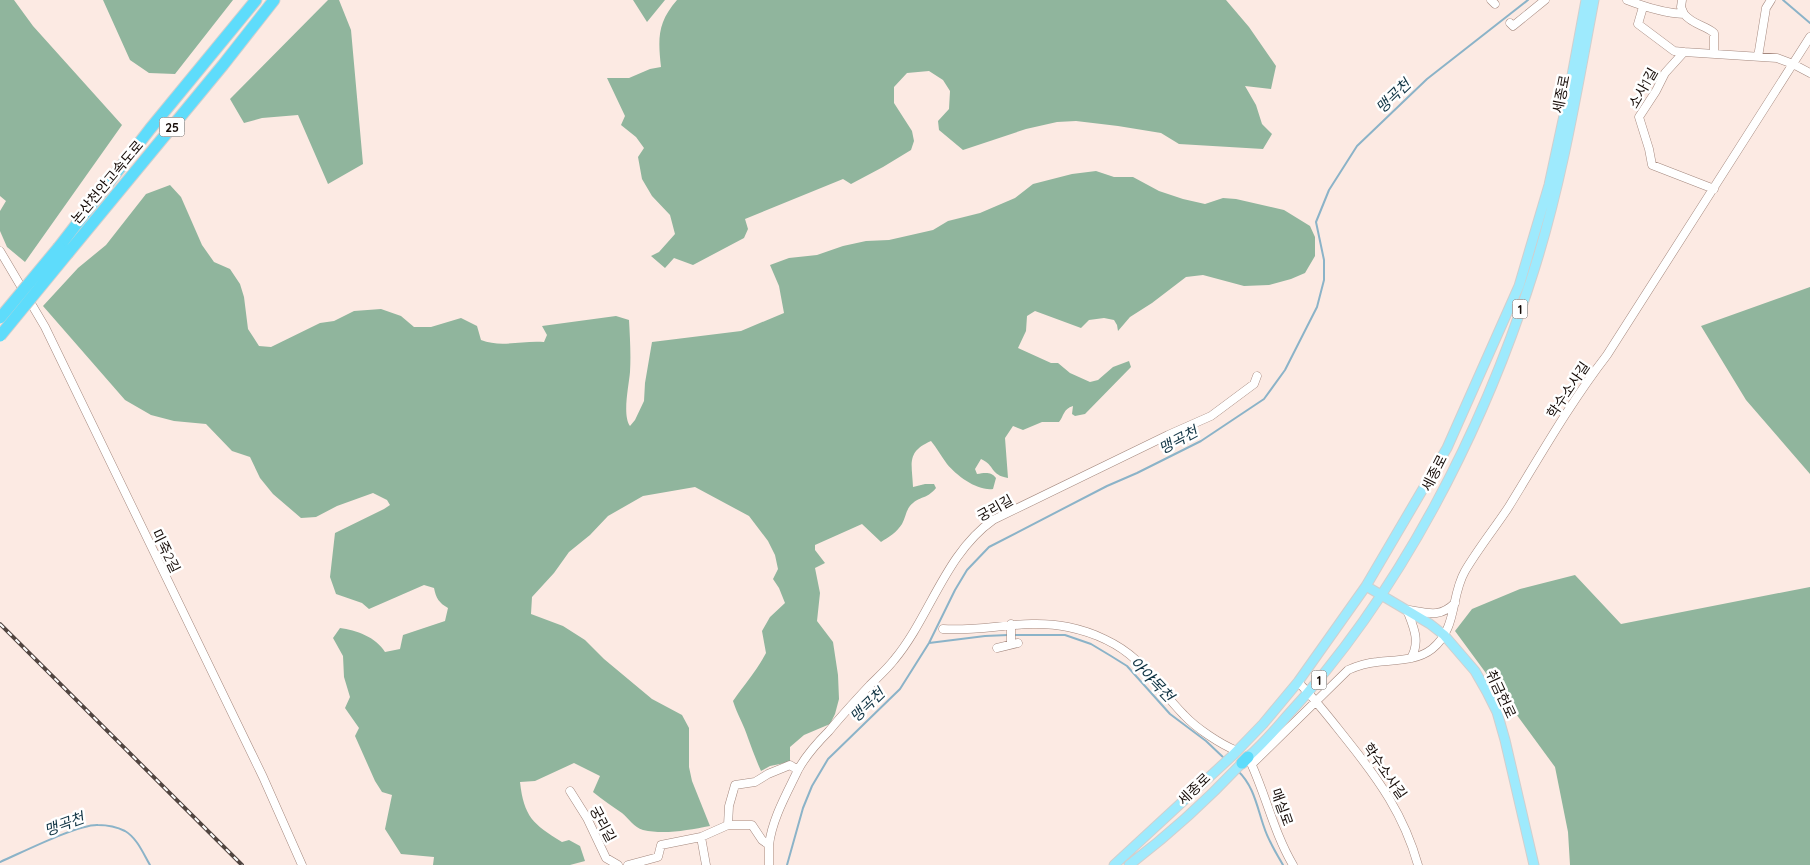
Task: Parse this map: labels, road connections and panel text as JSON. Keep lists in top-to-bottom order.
{
  "streets": {
    "highway": ["25", "논산천안고속도로"],
    "main road": ["세종로", "1", "취금헌로"],
    "street": [
      "소사1길",
      "학수소사길",
      "궁리길",
      "미죽2길",
      "매실로"
    ]
  },
  "crossings": [
    ["소사1길", "학수소사길"],
    ["세종로", "학수소사길"],
    ["세종로", "취금헌로"],
    ["세종로", "매실로"],
    ["학수소사길", "취금헌로"]
  ],
  "water": ["맹곡천", "아야목천"]
}
